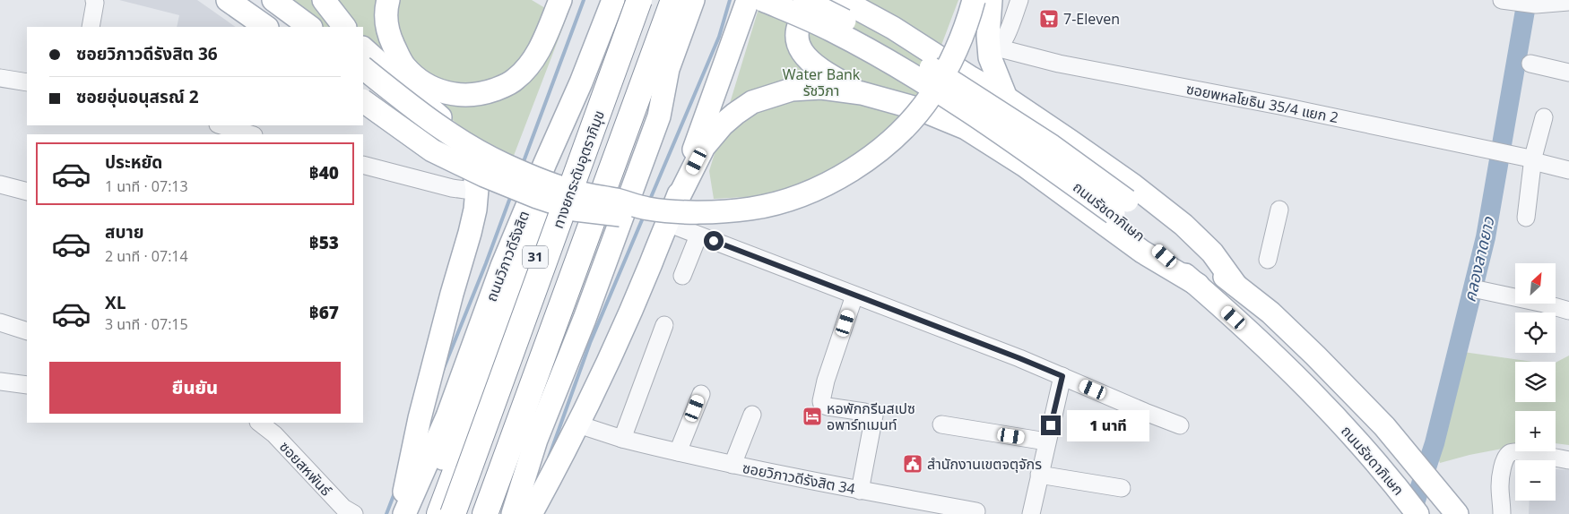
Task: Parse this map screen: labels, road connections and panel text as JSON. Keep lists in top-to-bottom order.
{
  "streets": {
    "highway": ["ทางยกระดับอุตราภิมุข", "ถนนวิภาวดีรังสิต", "31"],
    "main road": ["ถนนรัชดาภิเษก"],
    "street": ["ซอยพหลโยธิน 35/4 แยก 2", "ซอยสหพันธ์", "ซอยวิภาวดีรังสิต 34"]
  },
  "water": ["คลองลาดยาว"],
  "parks": ["Water Bank รัชวิภา"],
  "places": {
    "supermarket": ["7-Eleven"],
    "hotel": ["หอพักกรีนสเปซ อพาร์ทเมนท์"],
    "public building": ["สำนักงานเขตจตุจักร"]
  },
  "north": "top right",
  "page": {
    "banner": ["ซอยวิภาวดีรังสิต 36", "ซอยอุ่นอนุสรณ์ 2"],
    "list": [
      {
        "name": "ประหยัด",
        "note": "1 นาที · 07:13",
        "value": "฿40"
      },
      {
        "name": "สบาย",
        "note": "2 นาที · 07:14",
        "value": "฿53"
      },
      {
        "name": "XL",
        "note": "3 นาที · 07:15",
        "value": "฿67"
      }
    ],
    "map_buttons": ["+", "−"],
    "buttons": "ยืนยัน",
    "bubble": "1 นาที"
  }
}
